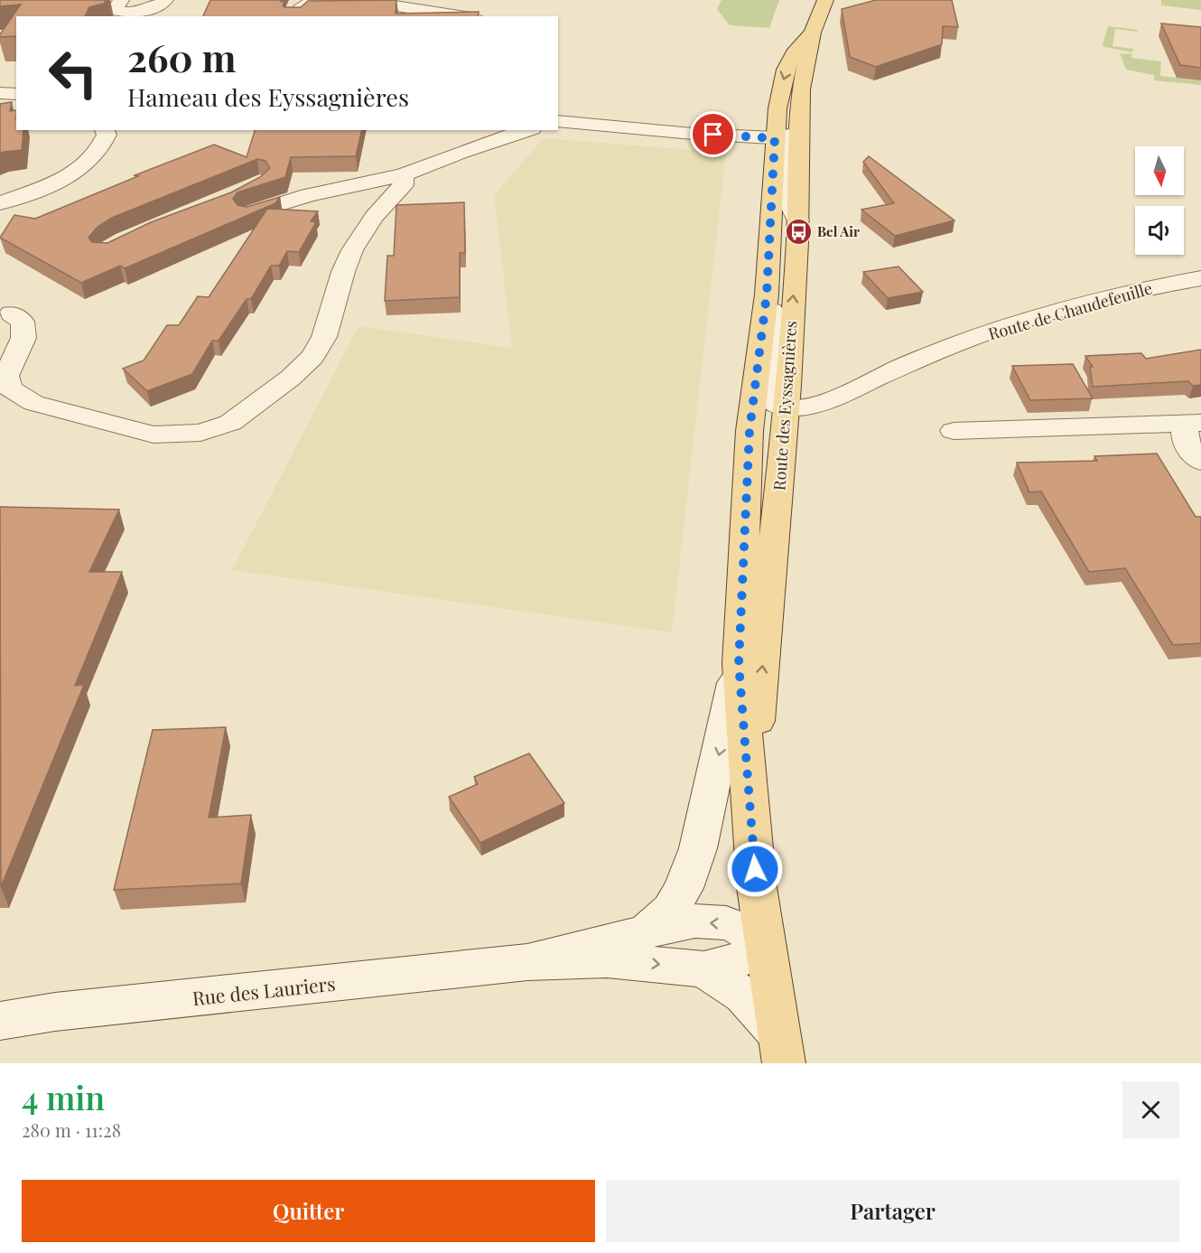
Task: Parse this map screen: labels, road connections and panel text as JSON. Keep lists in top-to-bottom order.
{
  "streets": {
    "main road": ["Route des Eyssagnières"],
    "street": ["Route de Chaudefeuille", "Rue des Lauriers"]
  },
  "crossings": [
    ["Route de Chaudefeuille", "Route des Eyssagnières"]
  ],
  "places": {
    "bus stop": ["Bel Air"]
  },
  "north": "bottom",
  "page": {
    "turn": ["260 m", "Hameau des Eyssagnières"],
    "heading": ["4 min", "280 m · 11:28"],
    "buttons": ["Quitter", "Partager"]
  }
}
